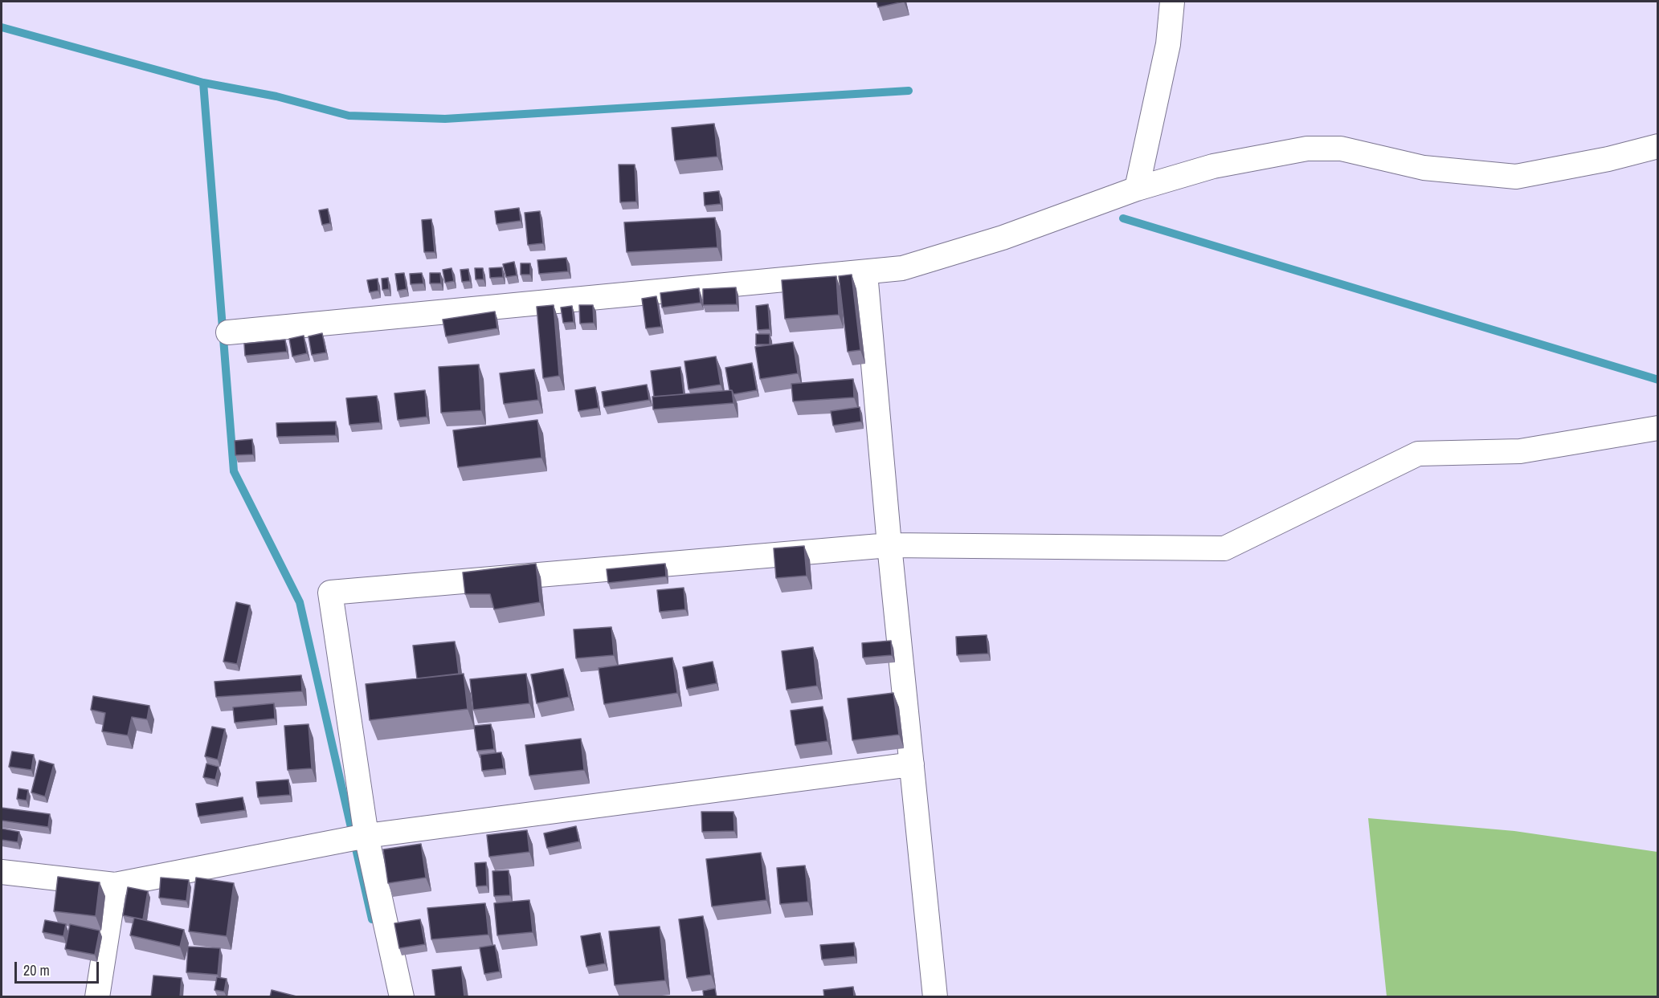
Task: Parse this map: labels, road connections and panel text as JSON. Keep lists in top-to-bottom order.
{
  "scale_bar": "20 m"
}
